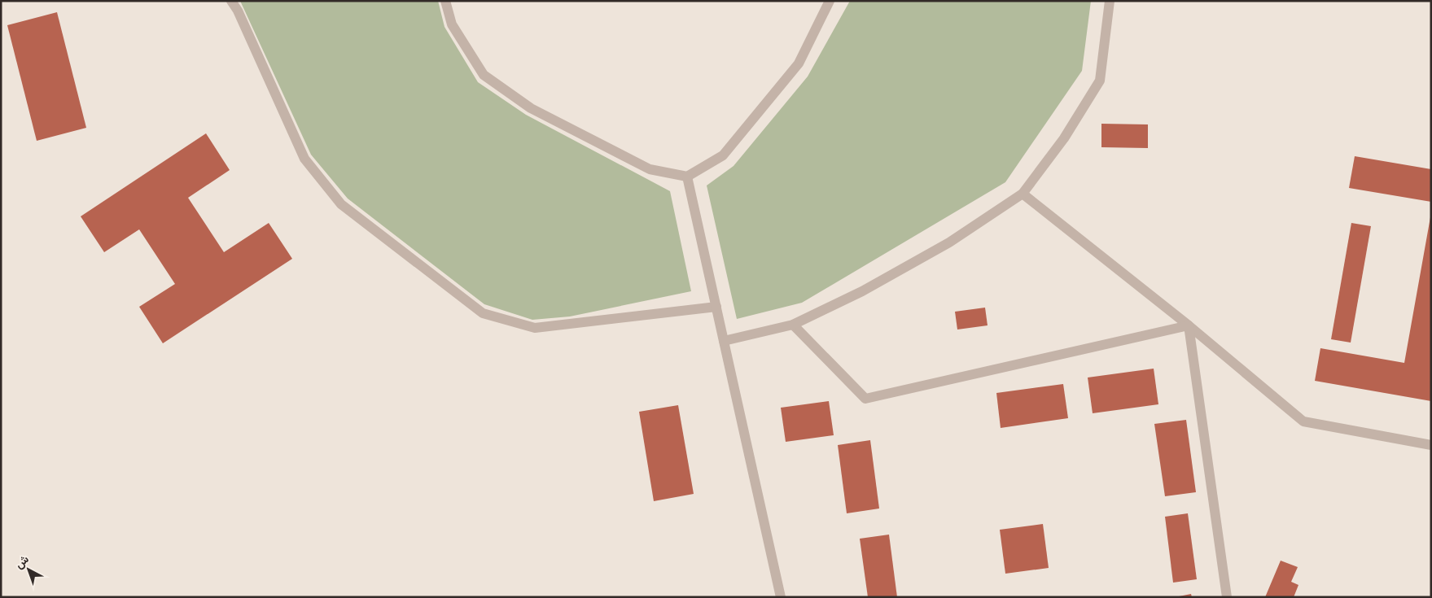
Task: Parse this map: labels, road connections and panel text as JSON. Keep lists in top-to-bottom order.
{
  "north": "top left"
}
